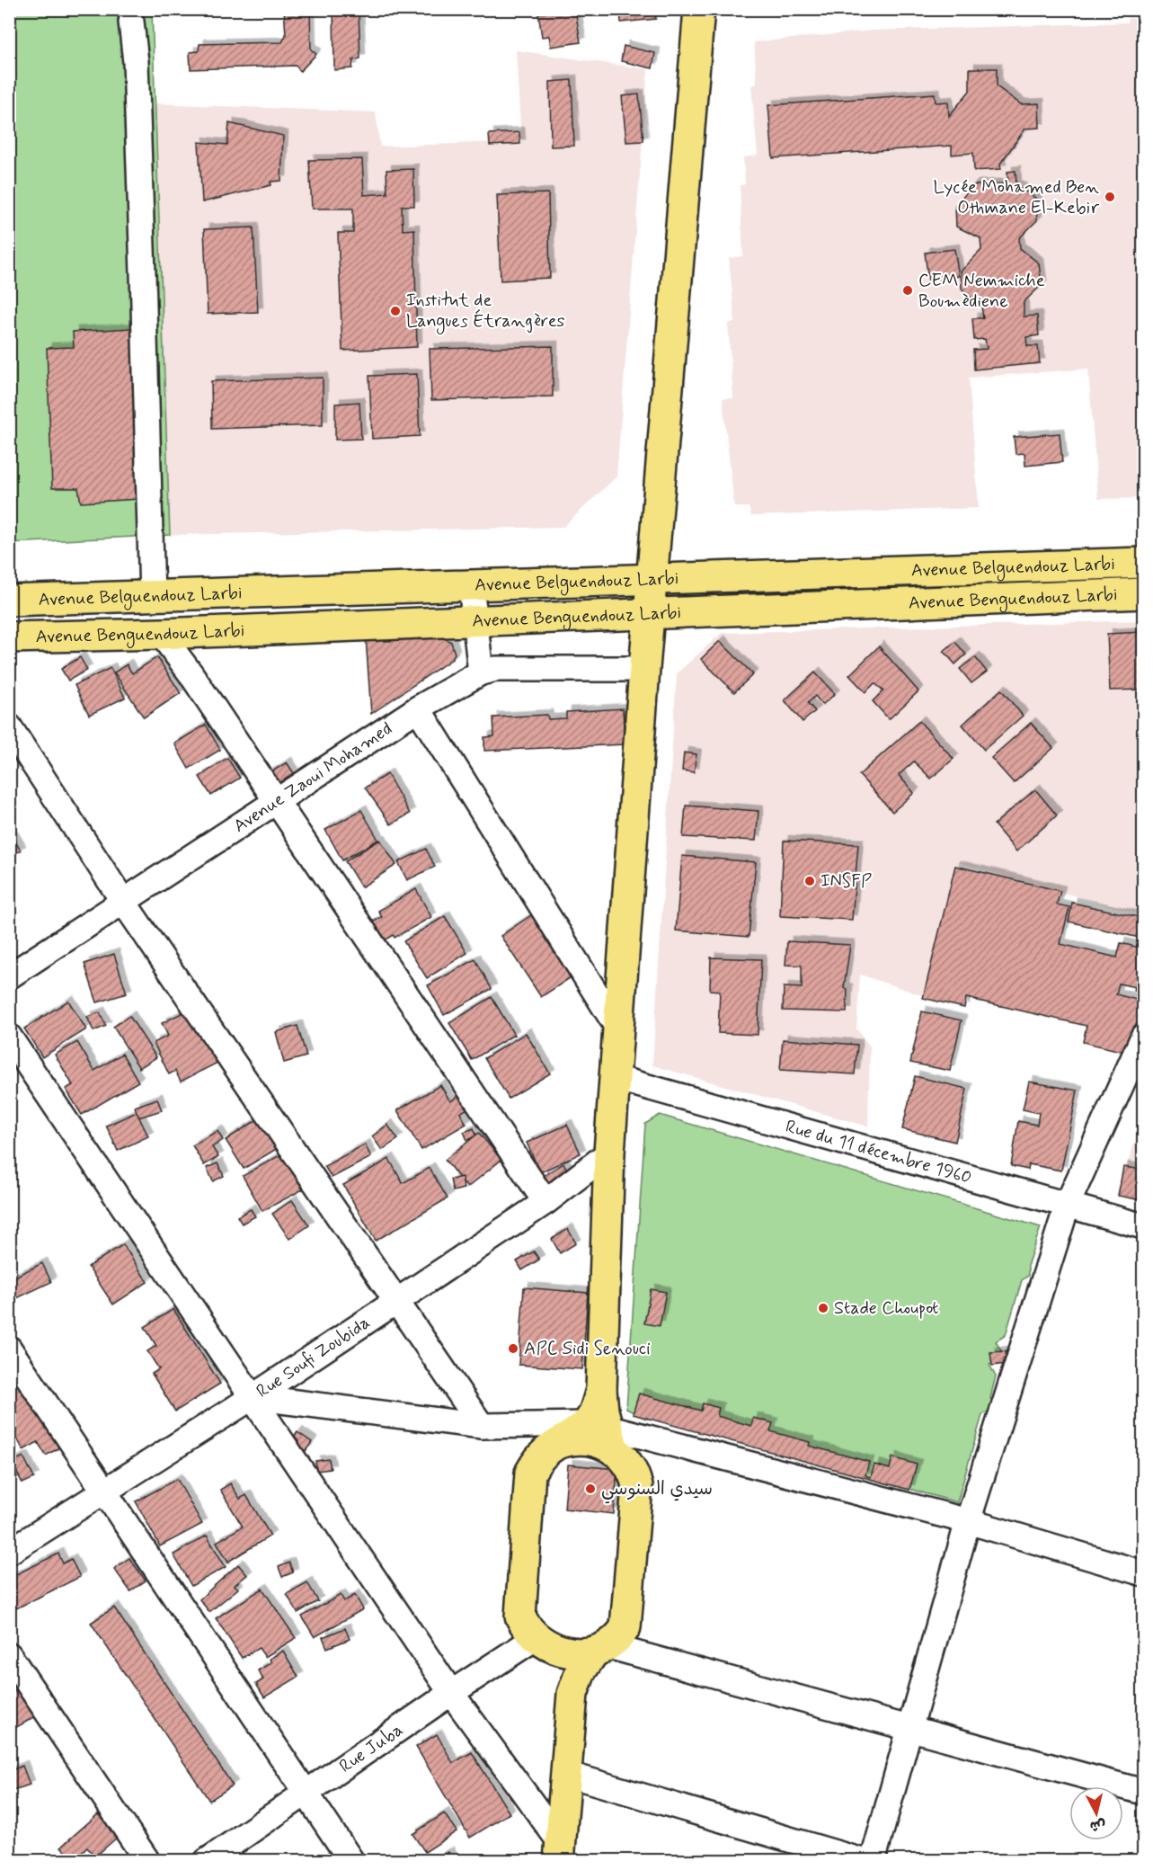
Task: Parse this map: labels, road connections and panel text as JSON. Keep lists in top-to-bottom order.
{
  "streets": {
    "main road": ["Avenue Belguendouz Larbi", "Avenue Benguendouz Larbi"],
    "street": [
      "Avenue Zaoui Mohamed",
      "Rue du 11 décembre 1960",
      "Rue Soufi Zoubida",
      "Rue Juba"
    ]
  },
  "places": [
    "Lycée Mohamed Ben Othmane El-Kebir",
    "CEM Nemmiche Boumèdiene",
    "Institut de Langues Étrangères",
    "INSFP",
    "Stade Choupot",
    "APC Sidi Senouci",
    "سيدي السنوسي"
  ],
  "north": "bottom"
}
